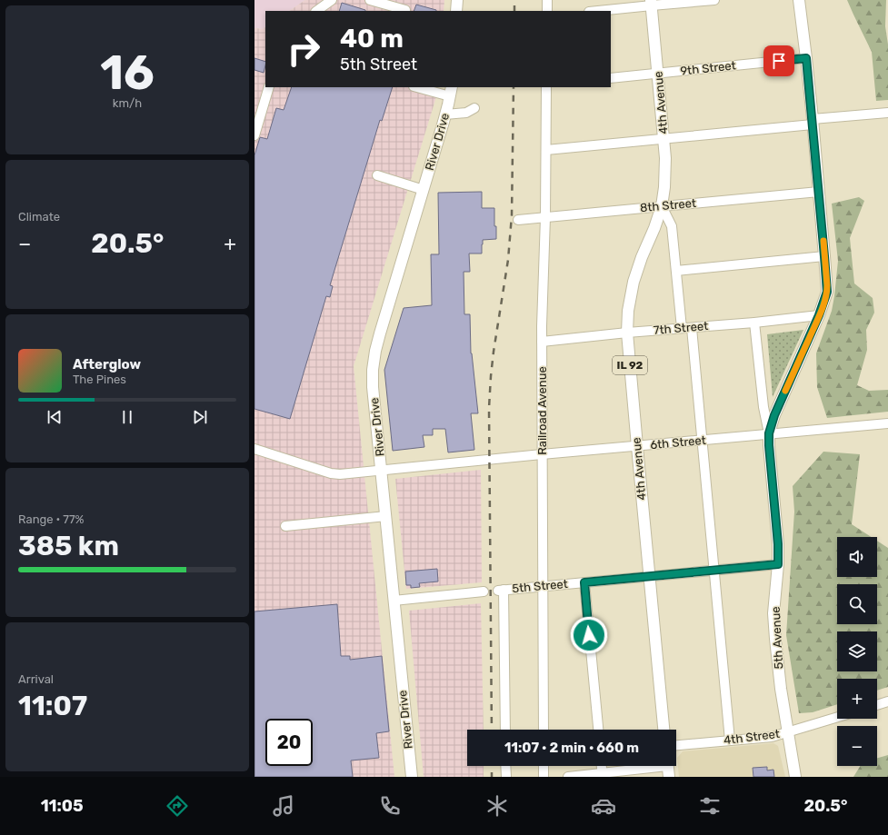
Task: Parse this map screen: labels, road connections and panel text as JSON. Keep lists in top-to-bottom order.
{
  "streets": {
    "main road": [
      "4th Avenue",
      "River Drive",
      "IL 92",
      "5th Avenue"
    ],
    "street": [
      "9th Street",
      "8th Street",
      "7th Street",
      "Railroad Avenue",
      "6th Street",
      "5th Street",
      "4th Street"
    ]
  },
  "crossings": [
    ["9th Street", "4th Avenue"],
    ["9th Street", "5th Avenue"],
    ["4th Avenue", "8th Street"],
    ["4th Avenue", "7th Street"],
    ["4th Avenue", "6th Street"],
    ["4th Avenue", "5th Street"],
    ["River Drive", "6th Street"],
    ["8th Street", "Railroad Avenue"],
    ["8th Street", "5th Avenue"],
    ["7th Street", "Railroad Avenue"],
    ["7th Street", "5th Avenue"],
    ["Railroad Avenue", "6th Street"],
    ["Railroad Avenue", "5th Street"],
    ["6th Street", "5th Avenue"],
    ["5th Street", "5th Avenue"],
    ["5th Avenue", "4th Street"]
  ],
  "page": {
    "tile": [
      ["16", "km/h"],
      "Climate",
      ["Range · 77%", "385 km"],
      ["Arrival", "11:07"]
    ],
    "turn": ["40 m", "5th Street"],
    "heat": ["−", "20.5°", "+"],
    "song": ["Afterglow", "The Pines"],
    "map_buttons": ["+", "−"],
    "limit": "20",
    "trip": "11:07 · 2 min · 660 m",
    "tabs": ["11:05", "20.5°"]
  }
}
